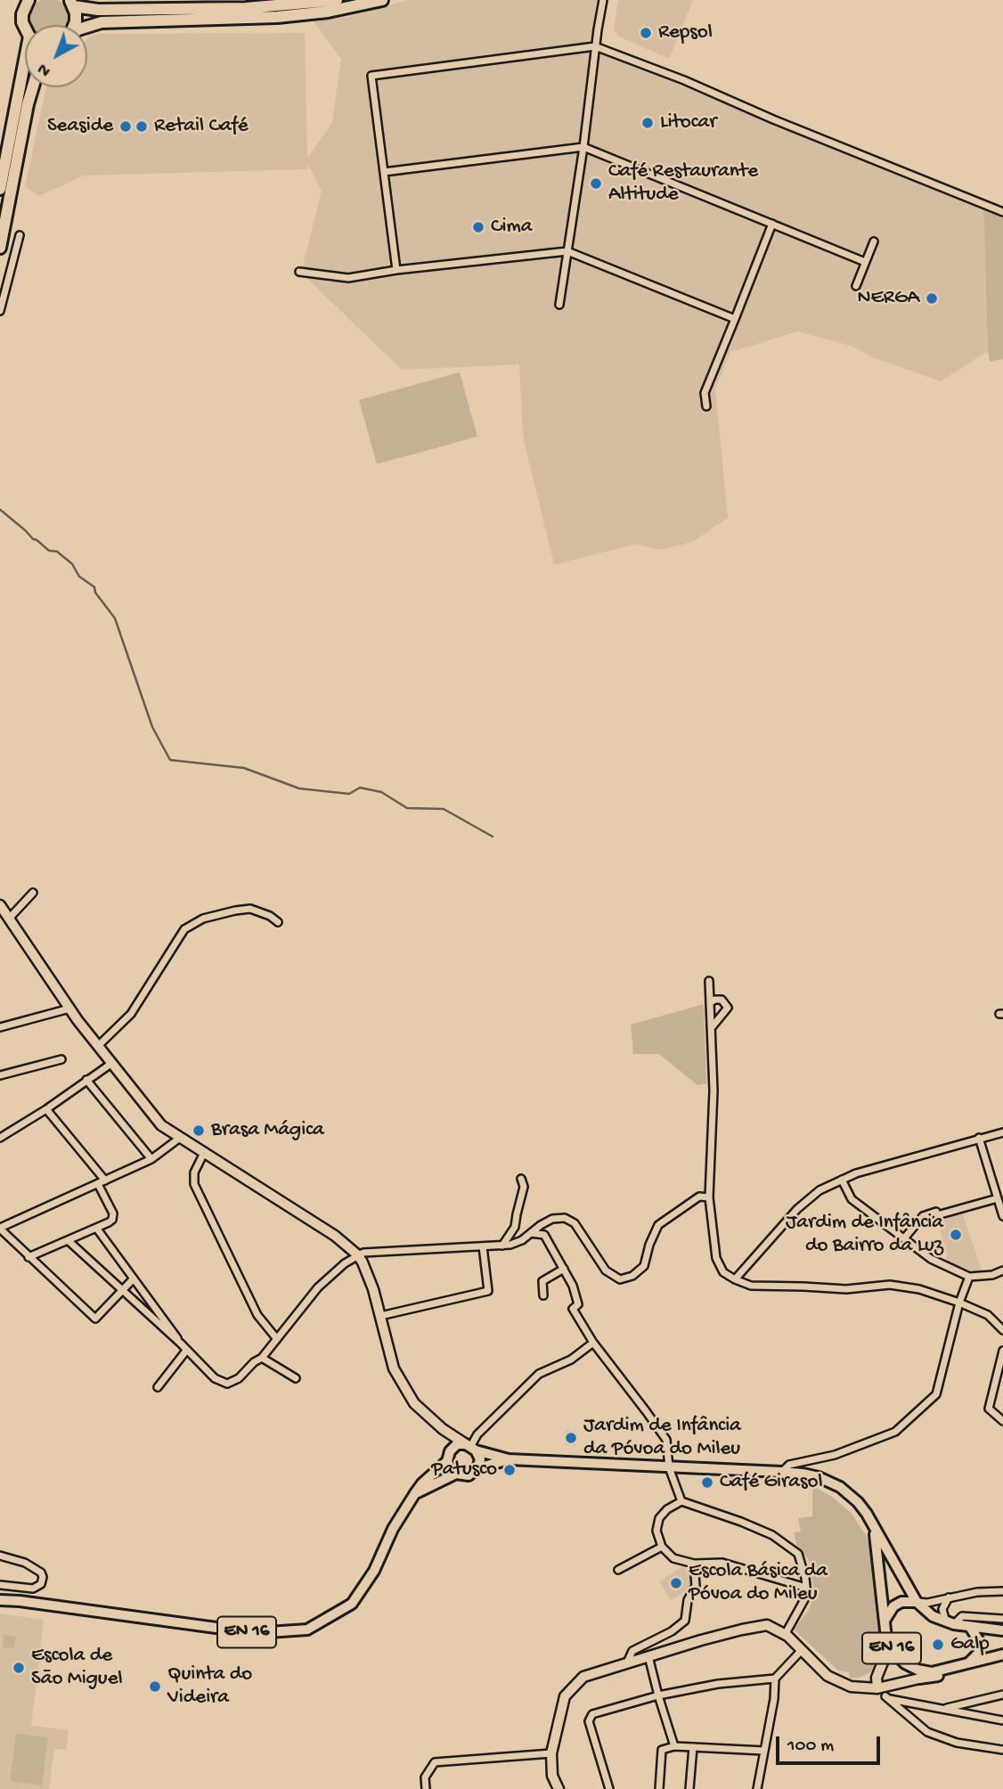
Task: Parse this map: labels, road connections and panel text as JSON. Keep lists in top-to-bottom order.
{
  "streets": {
    "main road": ["EN 16"]
  },
  "places": [
    "Repsol",
    "Litocar",
    "Seaside",
    "Retail Café",
    "Café Restaurante Altitude",
    "Cima",
    "NERGA",
    "Brasa Mágica",
    "Jardim de Infância do Bairro da Luz",
    "Jardim de Infância da Póvoa do Mileu",
    "Patusco",
    "Café Girasol",
    "Escola Básica da Póvoa do Mileu",
    "Galp",
    "Escola de São Miguel",
    "Quinta do Videira"
  ],
  "scale_bar": "100 m",
  "north": "bottom left"
}
